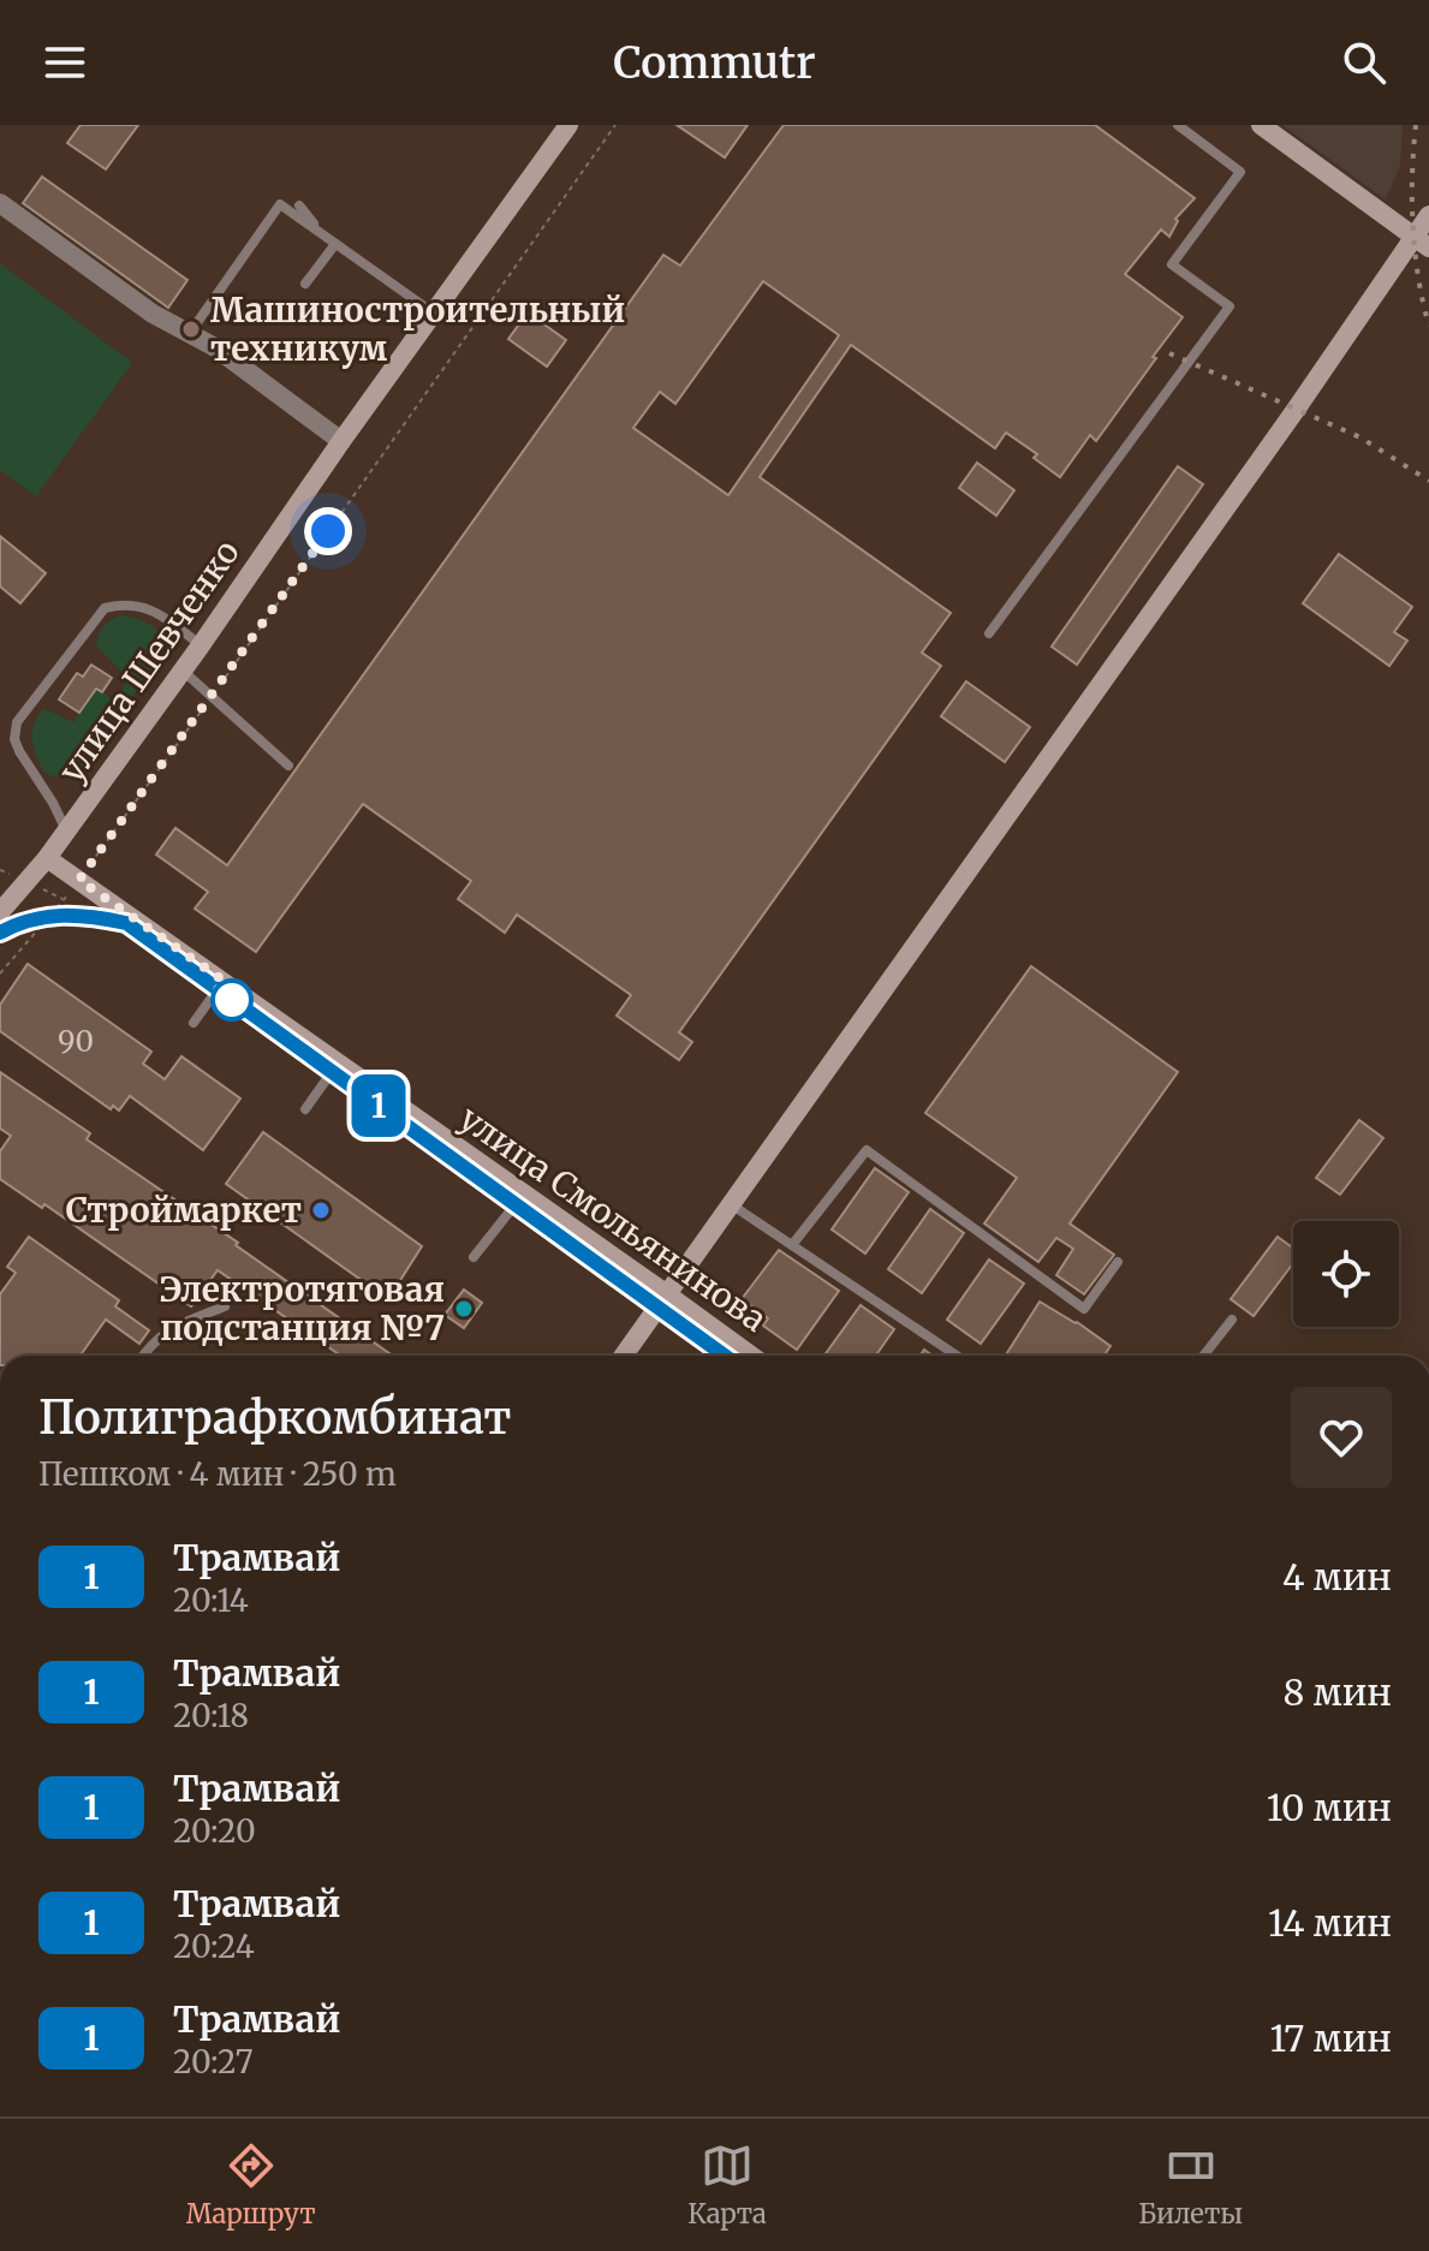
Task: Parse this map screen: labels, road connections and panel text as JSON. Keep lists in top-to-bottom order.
{
  "streets": {
    "street": ["улица Шевченко", "улица Смольянинова"]
  },
  "crossings": [
    ["улица Шевченко", "улица Смольянинова"]
  ],
  "places": ["Машиностроительный техникум", "Строймаркет", "Электротяговая подстанция №7"],
  "lines": ["tram line 1"],
  "house_numbers": ["90"],
  "page": {
    "header": "Commutr",
    "on_map": "1",
    "heading": ["Полиграфкомбинат", "Пешком · 4 мин · 250 m"],
    "list": [
      {
        "mark": "1",
        "name": "Трамвай",
        "note": "20:14",
        "value": "4 мин"
      },
      {
        "mark": "1",
        "name": "Трамвай",
        "note": "20:18",
        "value": "8 мин"
      },
      {
        "mark": "1",
        "name": "Трамвай",
        "note": "20:20",
        "value": "10 мин"
      },
      {
        "mark": "1",
        "name": "Трамвай",
        "note": "20:24",
        "value": "14 мин"
      },
      {
        "mark": "1",
        "name": "Трамвай",
        "note": "20:27",
        "value": "17 мин"
      }
    ],
    "tabs": ["Маршрут", "Карта", "Билеты"]
  }
}
